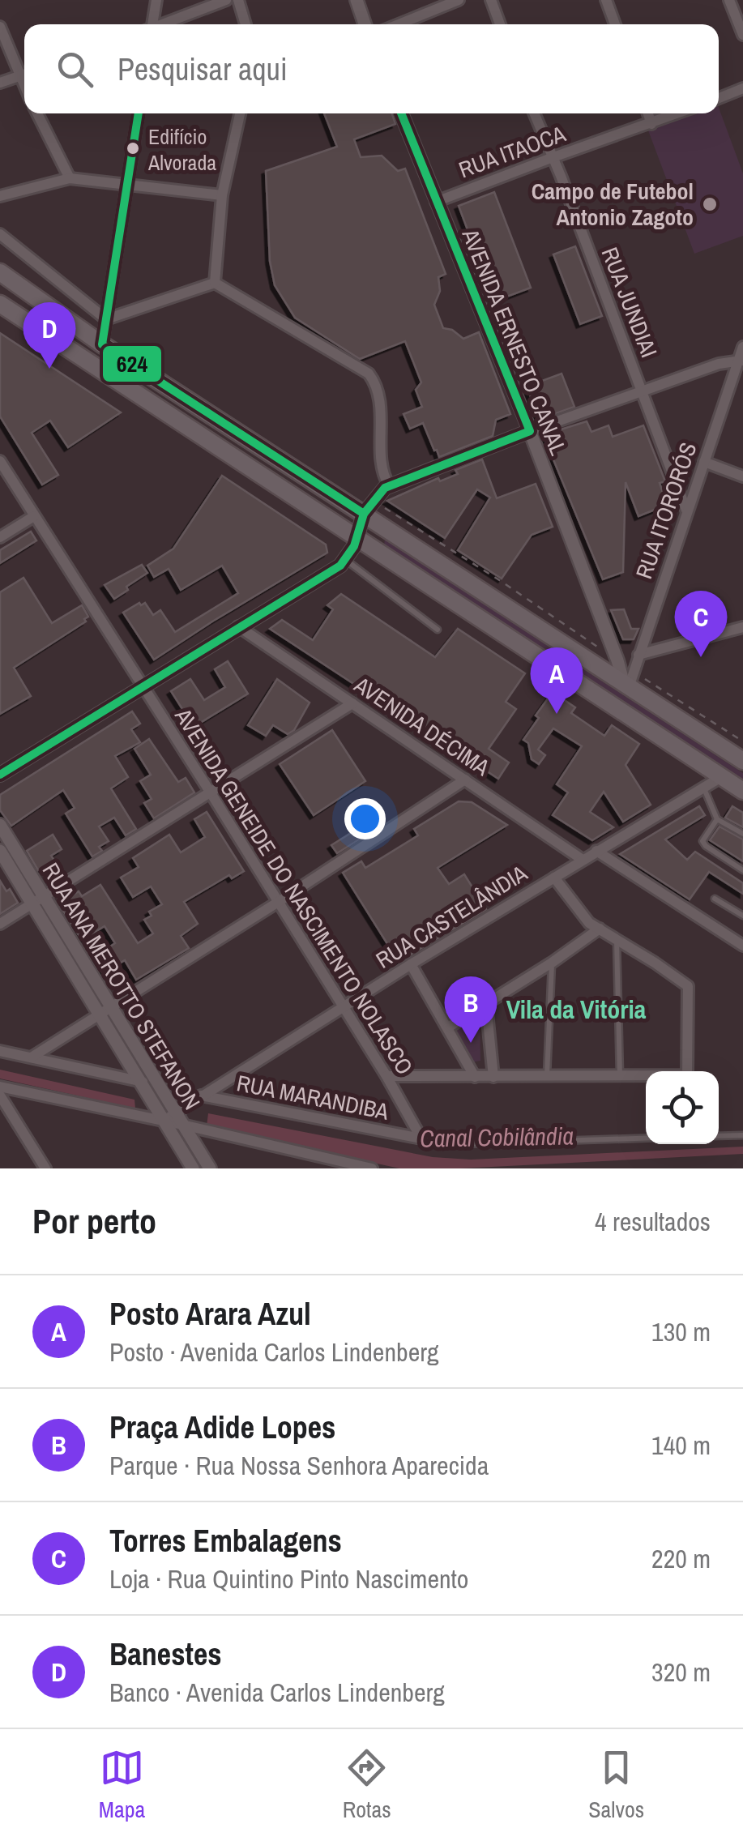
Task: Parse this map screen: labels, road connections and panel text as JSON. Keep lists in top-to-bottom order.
{
  "streets": {
    "street": [
      "RUA ITAOCA",
      "RUA JUNDIAI",
      "AVENIDA ERNESTO CANAL",
      "RUA ITORORÓS",
      "AVENIDA DÉCIMA",
      "AVENIDA GENEIDE DO NASCIMENTO NOLASCO",
      "RUA CASTELÂNDIA",
      "RUA ANA MEROTTO STEFANON",
      "RUA MARANDIBA"
    ]
  },
  "crossings": [
    ["RUA ITAOCA", "RUA JUNDIAI"],
    ["RUA ITAOCA", "AVENIDA ERNESTO CANAL"],
    ["RUA JUNDIAI", "RUA ITORORÓS"],
    ["AVENIDA ERNESTO CANAL", "RUA ITORORÓS"],
    ["AVENIDA DÉCIMA", "RUA CASTELÂNDIA"],
    ["AVENIDA GENEIDE DO NASCIMENTO NOLASCO", "RUA CASTELÂNDIA"],
    ["AVENIDA GENEIDE DO NASCIMENTO NOLASCO", "RUA MARANDIBA"],
    ["RUA CASTELÂNDIA", "RUA ANA MEROTTO STEFANON"],
    ["RUA CASTELÂNDIA", "RUA MARANDIBA"]
  ],
  "districts": ["Vila da Vitória"],
  "water": ["Canal Cobilândia"],
  "places": ["Edifício Alvorada", "Campo de Futebol Antonio Zagoto"],
  "lines": ["transit line 624"],
  "page": {
    "search": "Pesquisar aqui",
    "pins": [
      "D",
      "C",
      "A",
      "B"
    ],
    "heading": ["Por perto", "4 resultados"],
    "list": [
      {
        "mark": "A",
        "name": "Posto Arara Azul",
        "note": "Posto · Avenida Carlos Lindenberg",
        "value": "130 m"
      },
      {
        "mark": "B",
        "name": "Praça Adide Lopes",
        "note": "Parque · Rua Nossa Senhora Aparecida",
        "value": "140 m"
      },
      {
        "mark": "C",
        "name": "Torres Embalagens",
        "note": "Loja · Rua Quintino Pinto Nascimento",
        "value": "220 m"
      },
      {
        "mark": "D",
        "name": "Banestes",
        "note": "Banco · Avenida Carlos Lindenberg",
        "value": "320 m"
      }
    ],
    "nav": ["Mapa", "Rotas", "Salvos"]
  }
}
